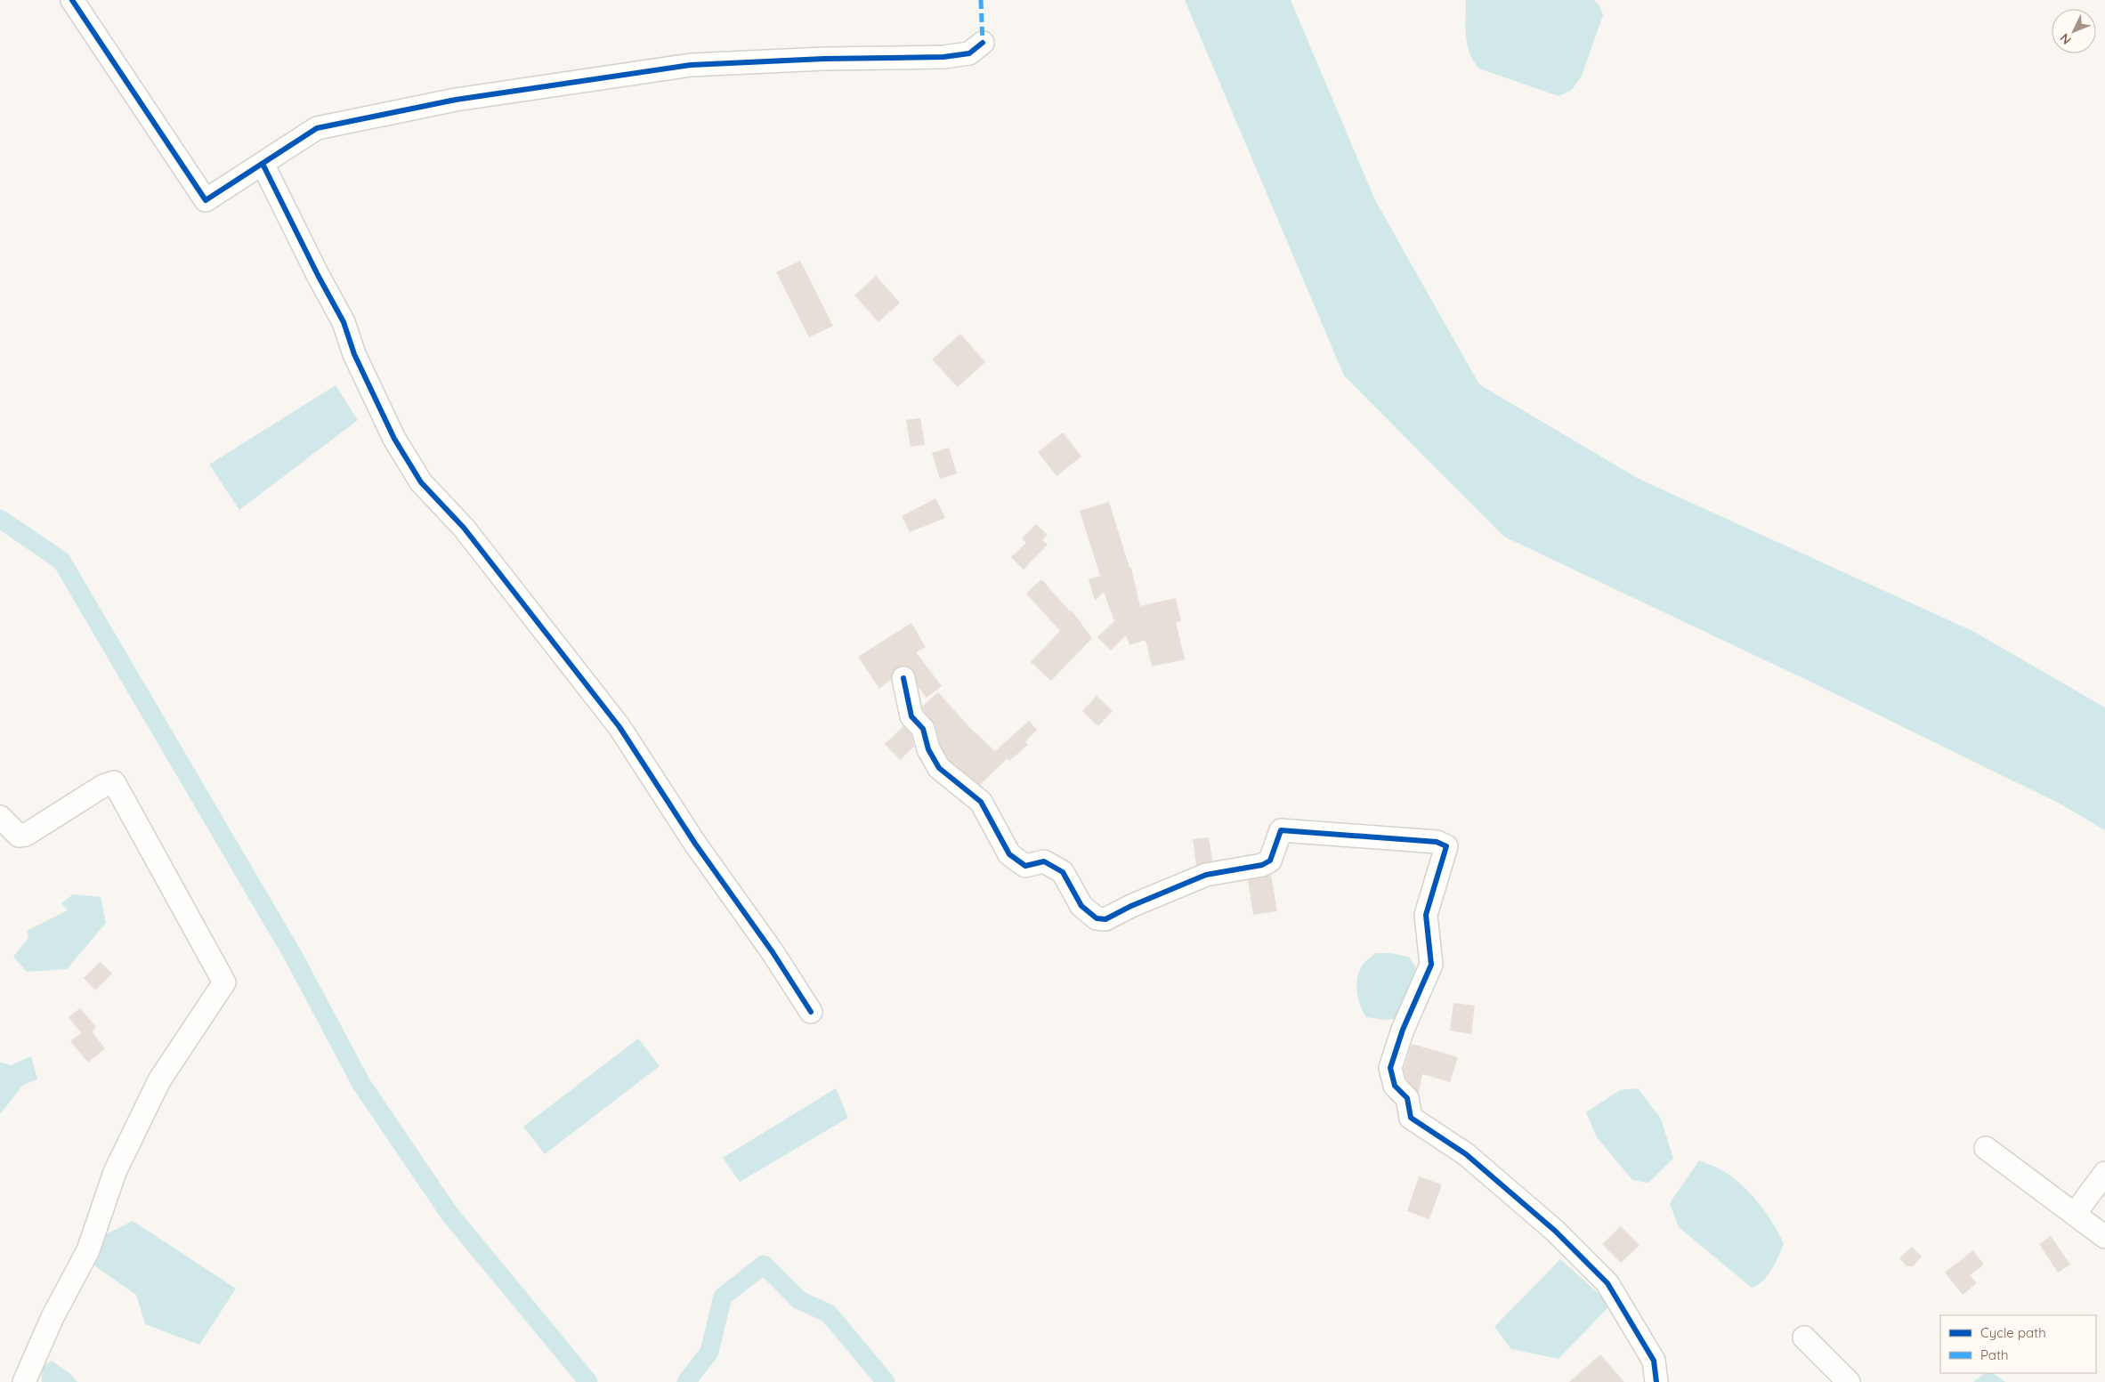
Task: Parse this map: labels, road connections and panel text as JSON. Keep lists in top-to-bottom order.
{
  "legend": ["Cycle path", "Path"],
  "north": "bottom left"
}
